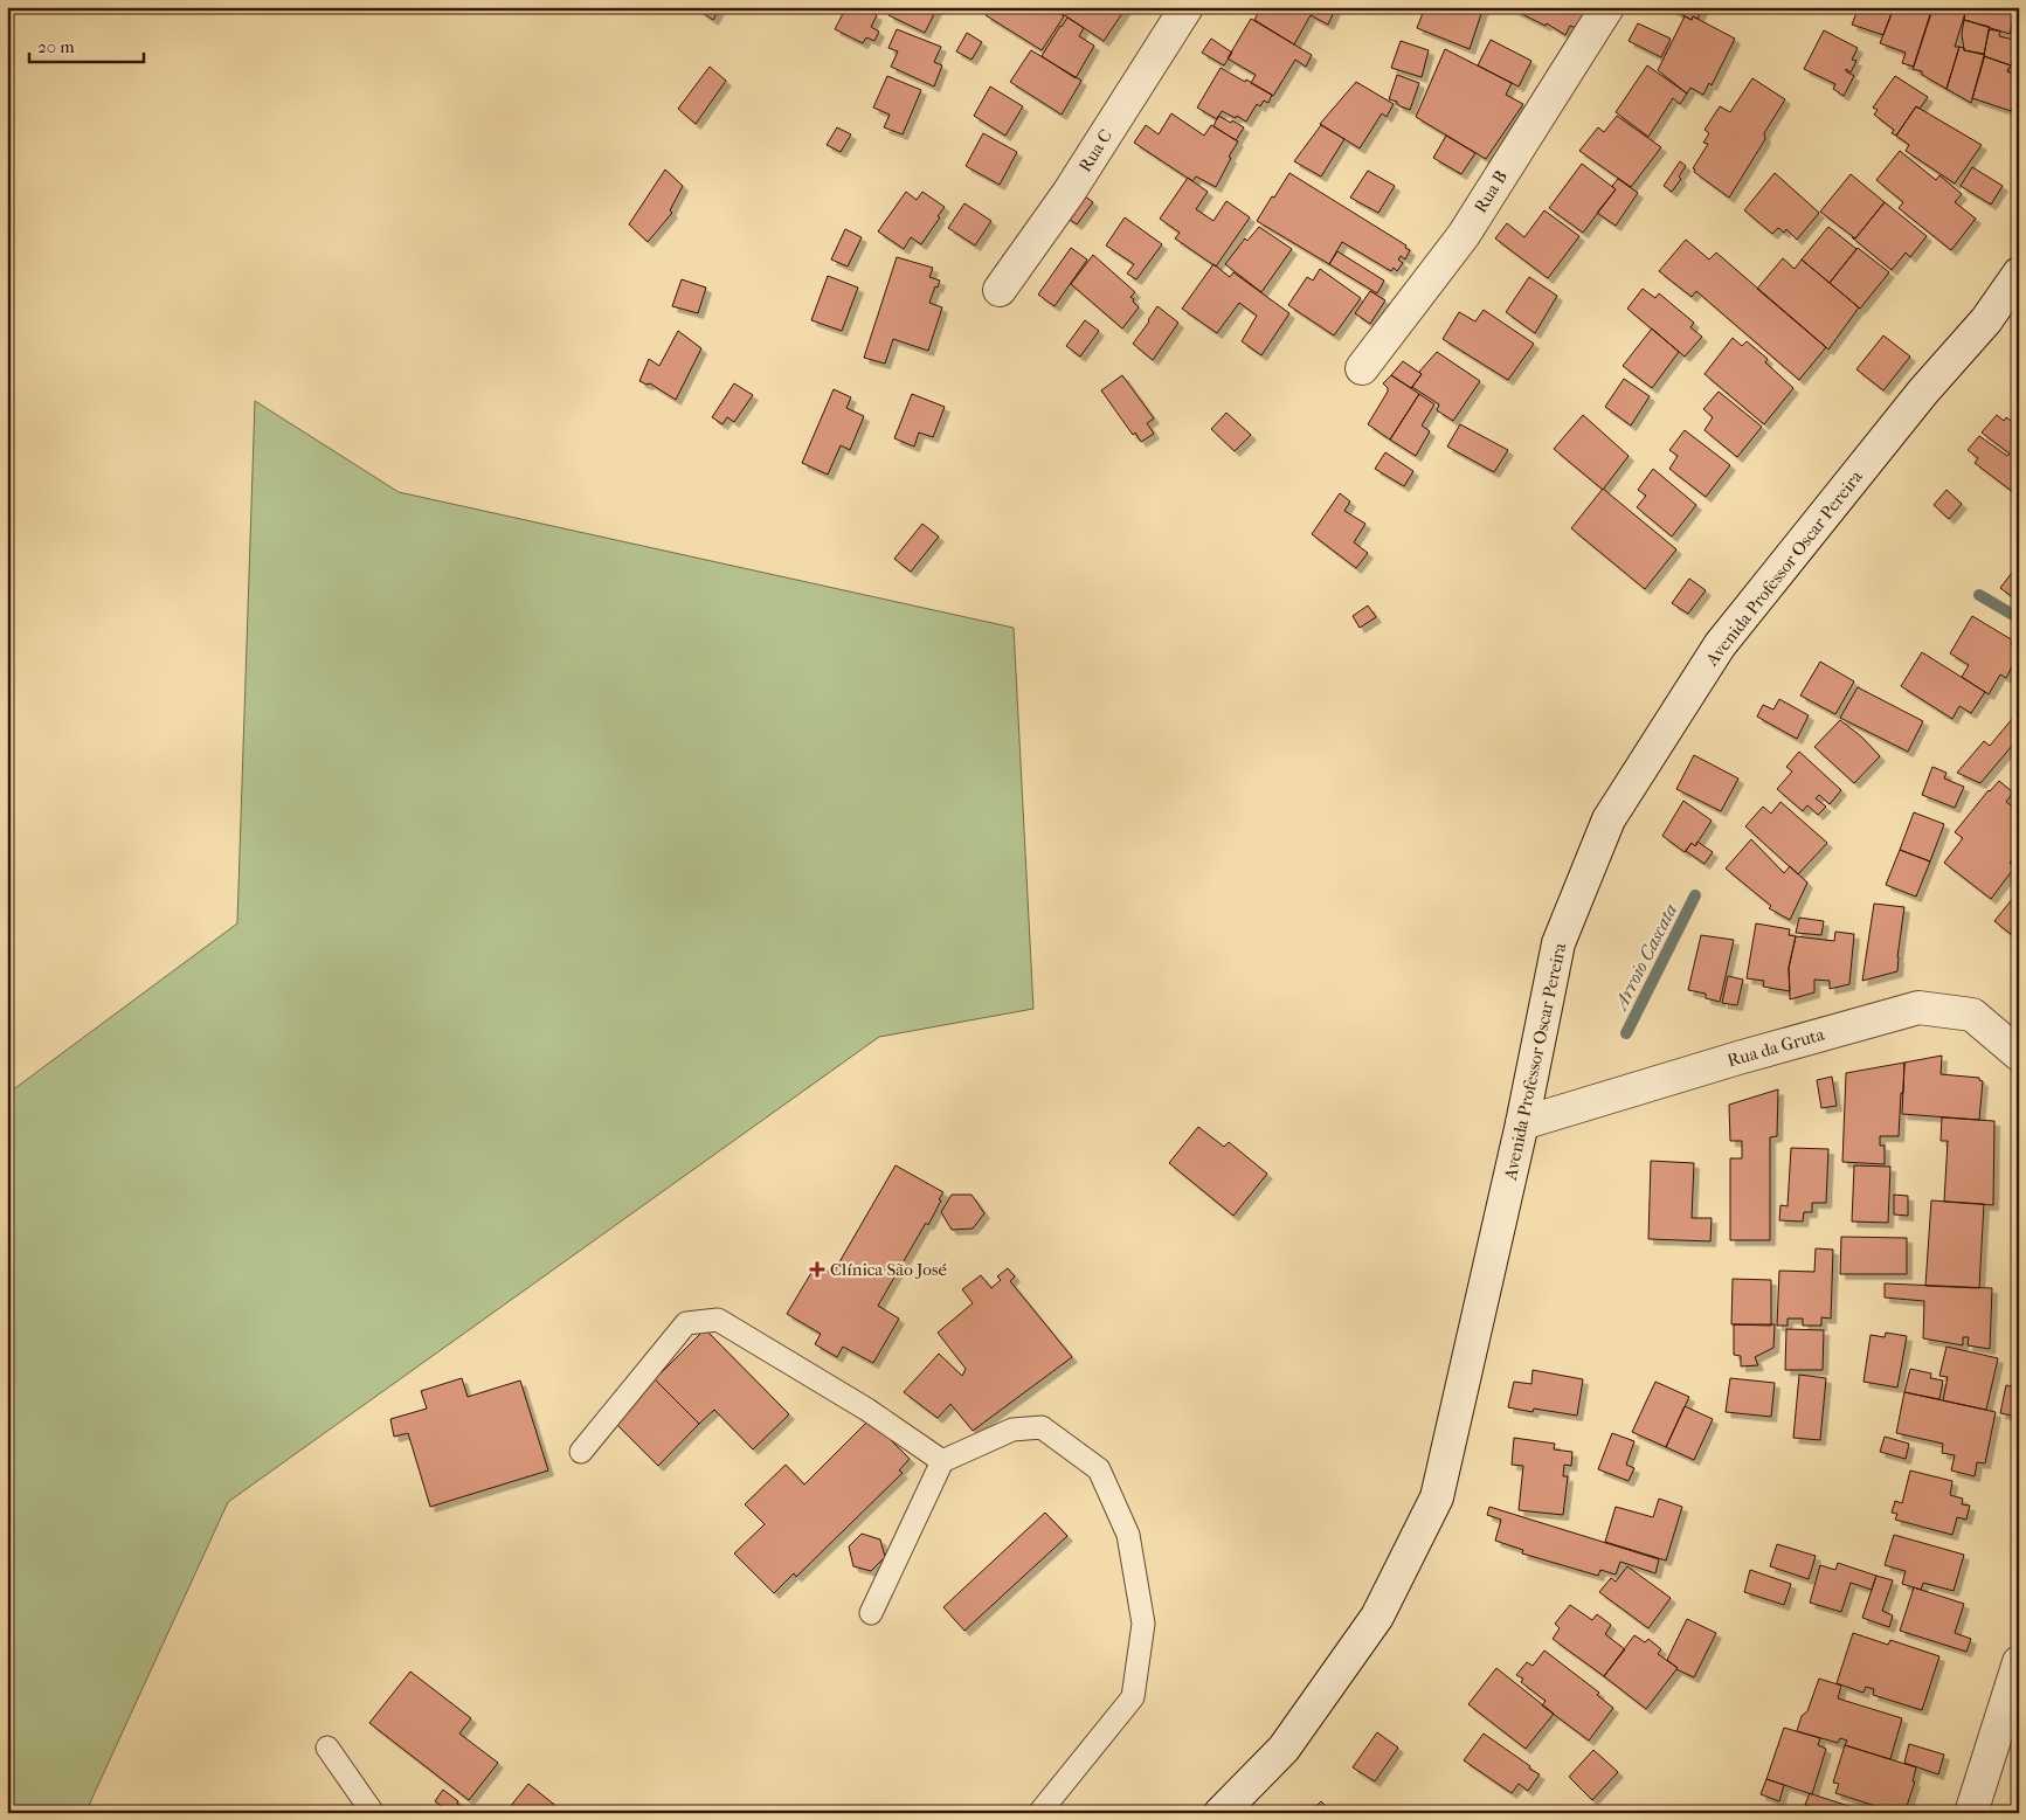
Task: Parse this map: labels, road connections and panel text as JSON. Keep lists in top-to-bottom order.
{
  "streets": {
    "main road": [
      "Rua C",
      "Rua B",
      "Avenida Professor Oscar Pereira",
      "Rua da Gruta"
    ]
  },
  "crossings": [
    ["Avenida Professor Oscar Pereira", "Rua da Gruta"]
  ],
  "water": ["Arroio Cascata"],
  "places": {
    "health": ["Clínica São José"]
  },
  "scale_bar": "20 m"
}
